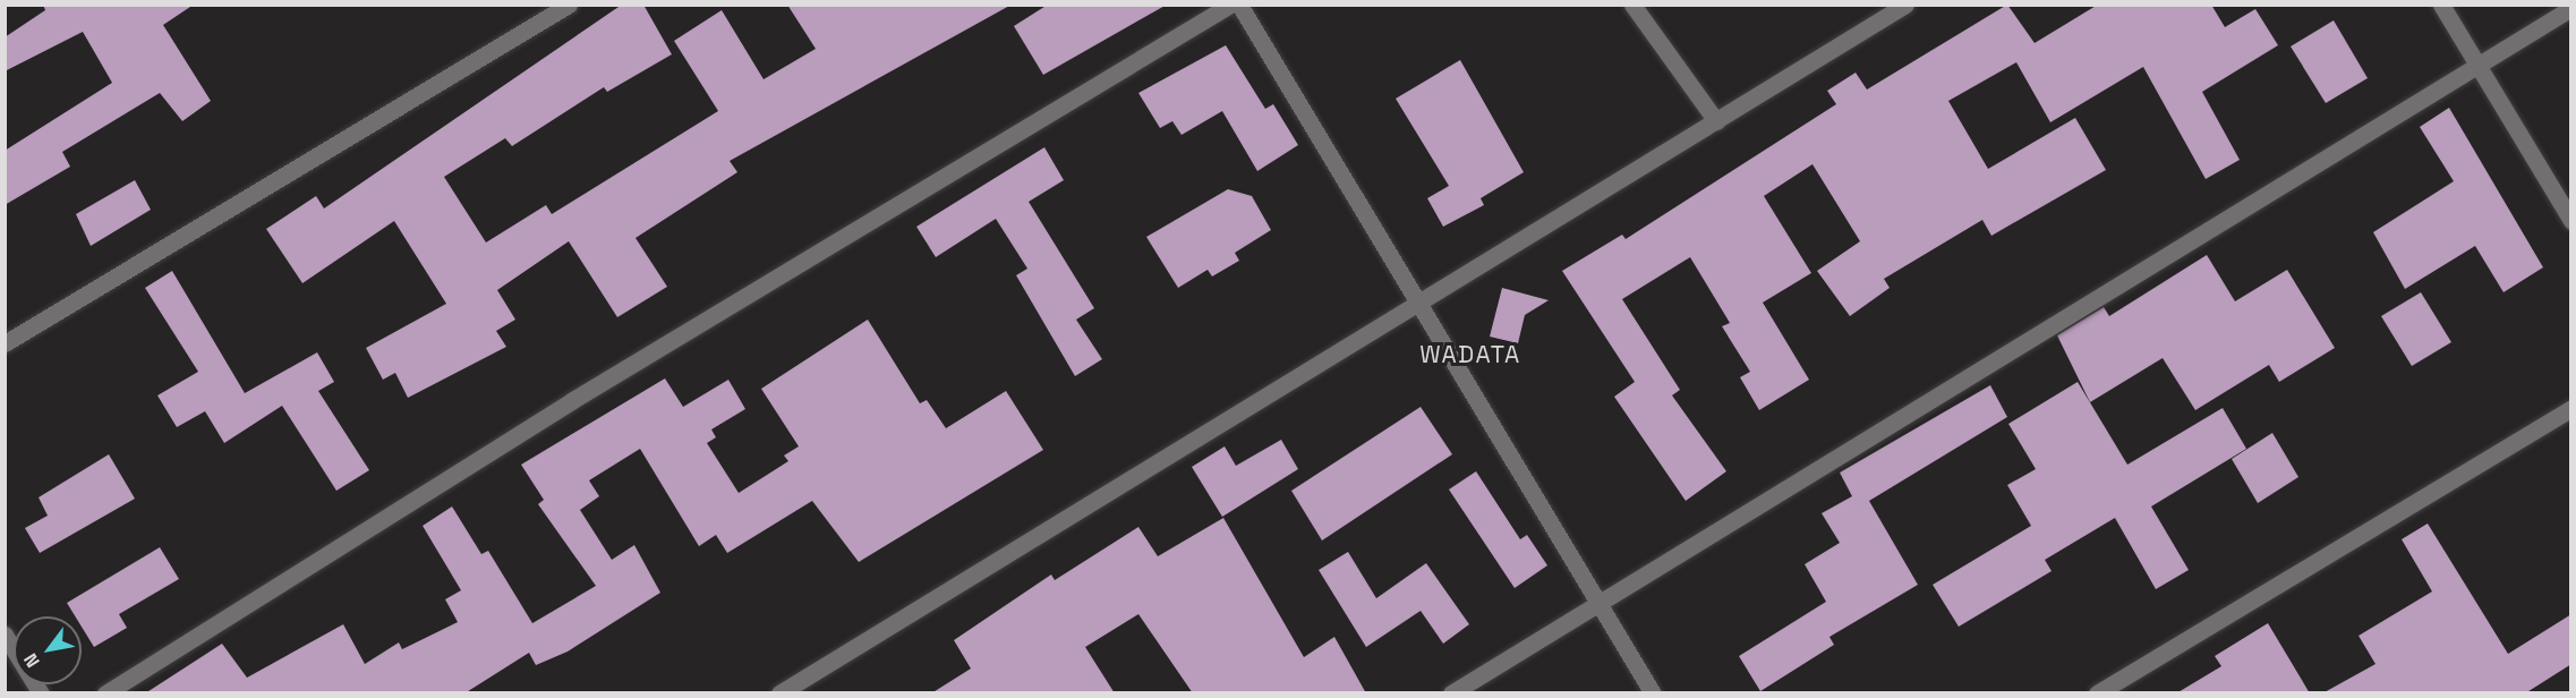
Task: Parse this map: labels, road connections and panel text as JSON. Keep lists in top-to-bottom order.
{
  "districts": ["WADATA"],
  "north": "bottom left"
}
